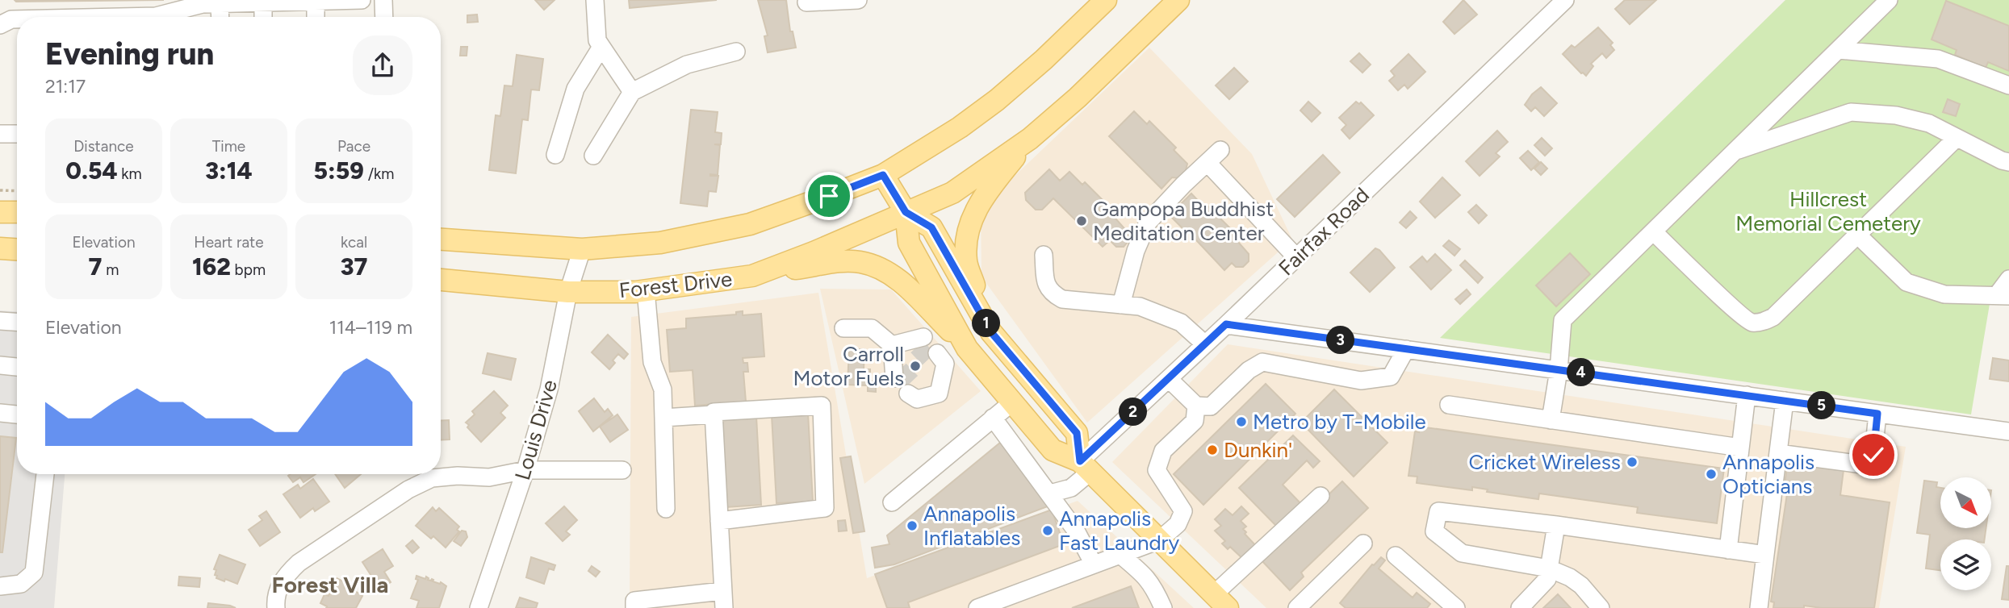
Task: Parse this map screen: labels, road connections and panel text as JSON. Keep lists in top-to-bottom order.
{
  "streets": {
    "main road": ["Forest Drive"],
    "street": ["Fairfax Road", "Louis Drive"]
  },
  "crossings": [
    ["Forest Drive", "Louis Drive"]
  ],
  "districts": ["Forest Villa"],
  "parks": ["Hillcrest Memorial Cemetery"],
  "places": [
    "Gampopa Buddhist Meditation Center",
    "Carroll Motor Fuels",
    "Metro by T-Mobile",
    "Dunkin'",
    "Cricket Wireless",
    "Annapolis Opticians",
    "Annapolis Inflatables",
    "Annapolis Fast Laundry"
  ],
  "north": "bottom right",
  "page": {
    "heading": ["Evening run", "21:17"],
    "stats": [
      ["Distance", "0.54 km"],
      ["Time", "3:14"],
      ["Pace", "5:59 /km"],
      ["Elevation", "7 m"],
      ["Heart rate", "162 bpm"],
      ["kcal", "37"]
    ],
    "chart": ["Elevation", "114–119 m"],
    "pins": [
      "1",
      "3",
      "4",
      "5",
      "2"
    ]
  }
}
